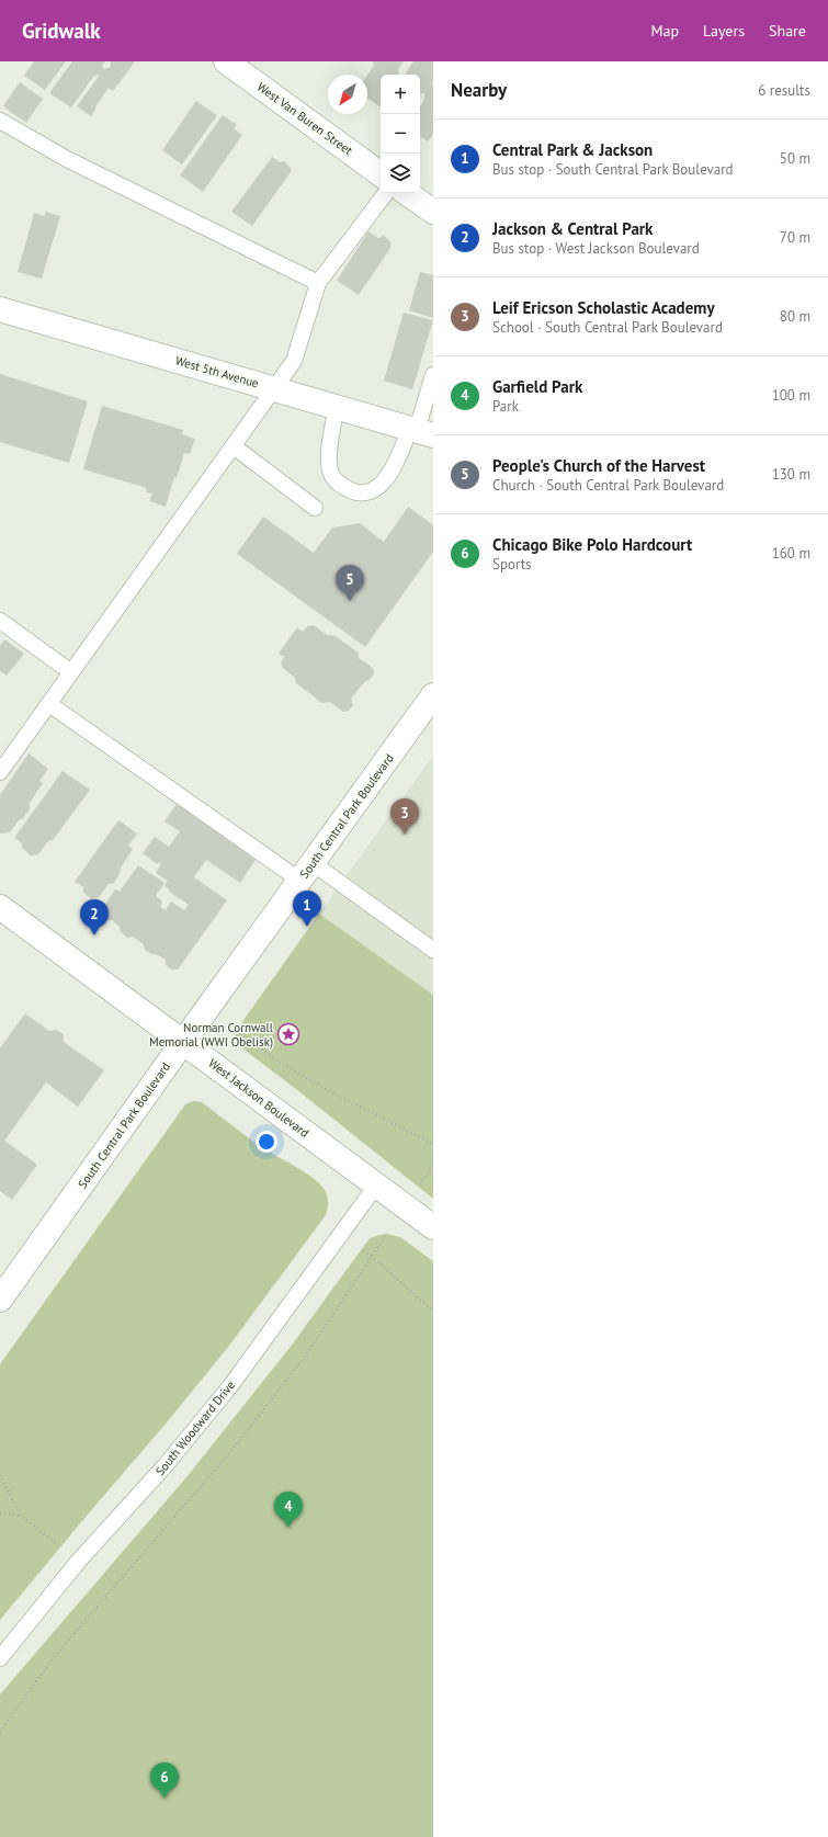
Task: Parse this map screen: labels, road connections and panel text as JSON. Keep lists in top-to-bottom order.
{
  "streets": {
    "street": [
      "West Van Buren Street",
      "West 5th Avenue",
      "South Central Park Boulevard",
      "West Jackson Boulevard"
    ],
    "lane": ["South Woodward Drive"]
  },
  "crossings": [
    ["South Central Park Boulevard", "West Jackson Boulevard"],
    ["West Jackson Boulevard", "South Woodward Drive"]
  ],
  "places": {
    "place": ["Norman Cornwall Memorial (WWI Obelisk)"]
  },
  "north": "bottom left",
  "page": {
    "header": "Gridwalk",
    "nav": ["Map", "Layers", "Share"],
    "heading": ["Nearby", "6 results"],
    "map_buttons": ["+", "−"],
    "list": [
      {
        "mark": "1",
        "name": "Central Park & Jackson",
        "note": "Bus stop · South Central Park Boulevard",
        "value": "50 m"
      },
      {
        "mark": "2",
        "name": "Jackson & Central Park",
        "note": "Bus stop · West Jackson Boulevard",
        "value": "70 m"
      },
      {
        "mark": "3",
        "name": "Leif Ericson Scholastic Academy",
        "note": "School · South Central Park Boulevard",
        "value": "80 m"
      },
      {
        "mark": "4",
        "name": "Garfield Park",
        "note": "Park",
        "value": "100 m"
      },
      {
        "mark": "5",
        "name": "People's Church of the Harvest",
        "note": "Church · South Central Park Boulevard",
        "value": "130 m"
      },
      {
        "mark": "6",
        "name": "Chicago Bike Polo Hardcourt",
        "note": "Sports",
        "value": "160 m"
      }
    ],
    "pins": [
      "5",
      "3",
      "1",
      "2",
      "4",
      "6"
    ]
  }
}
